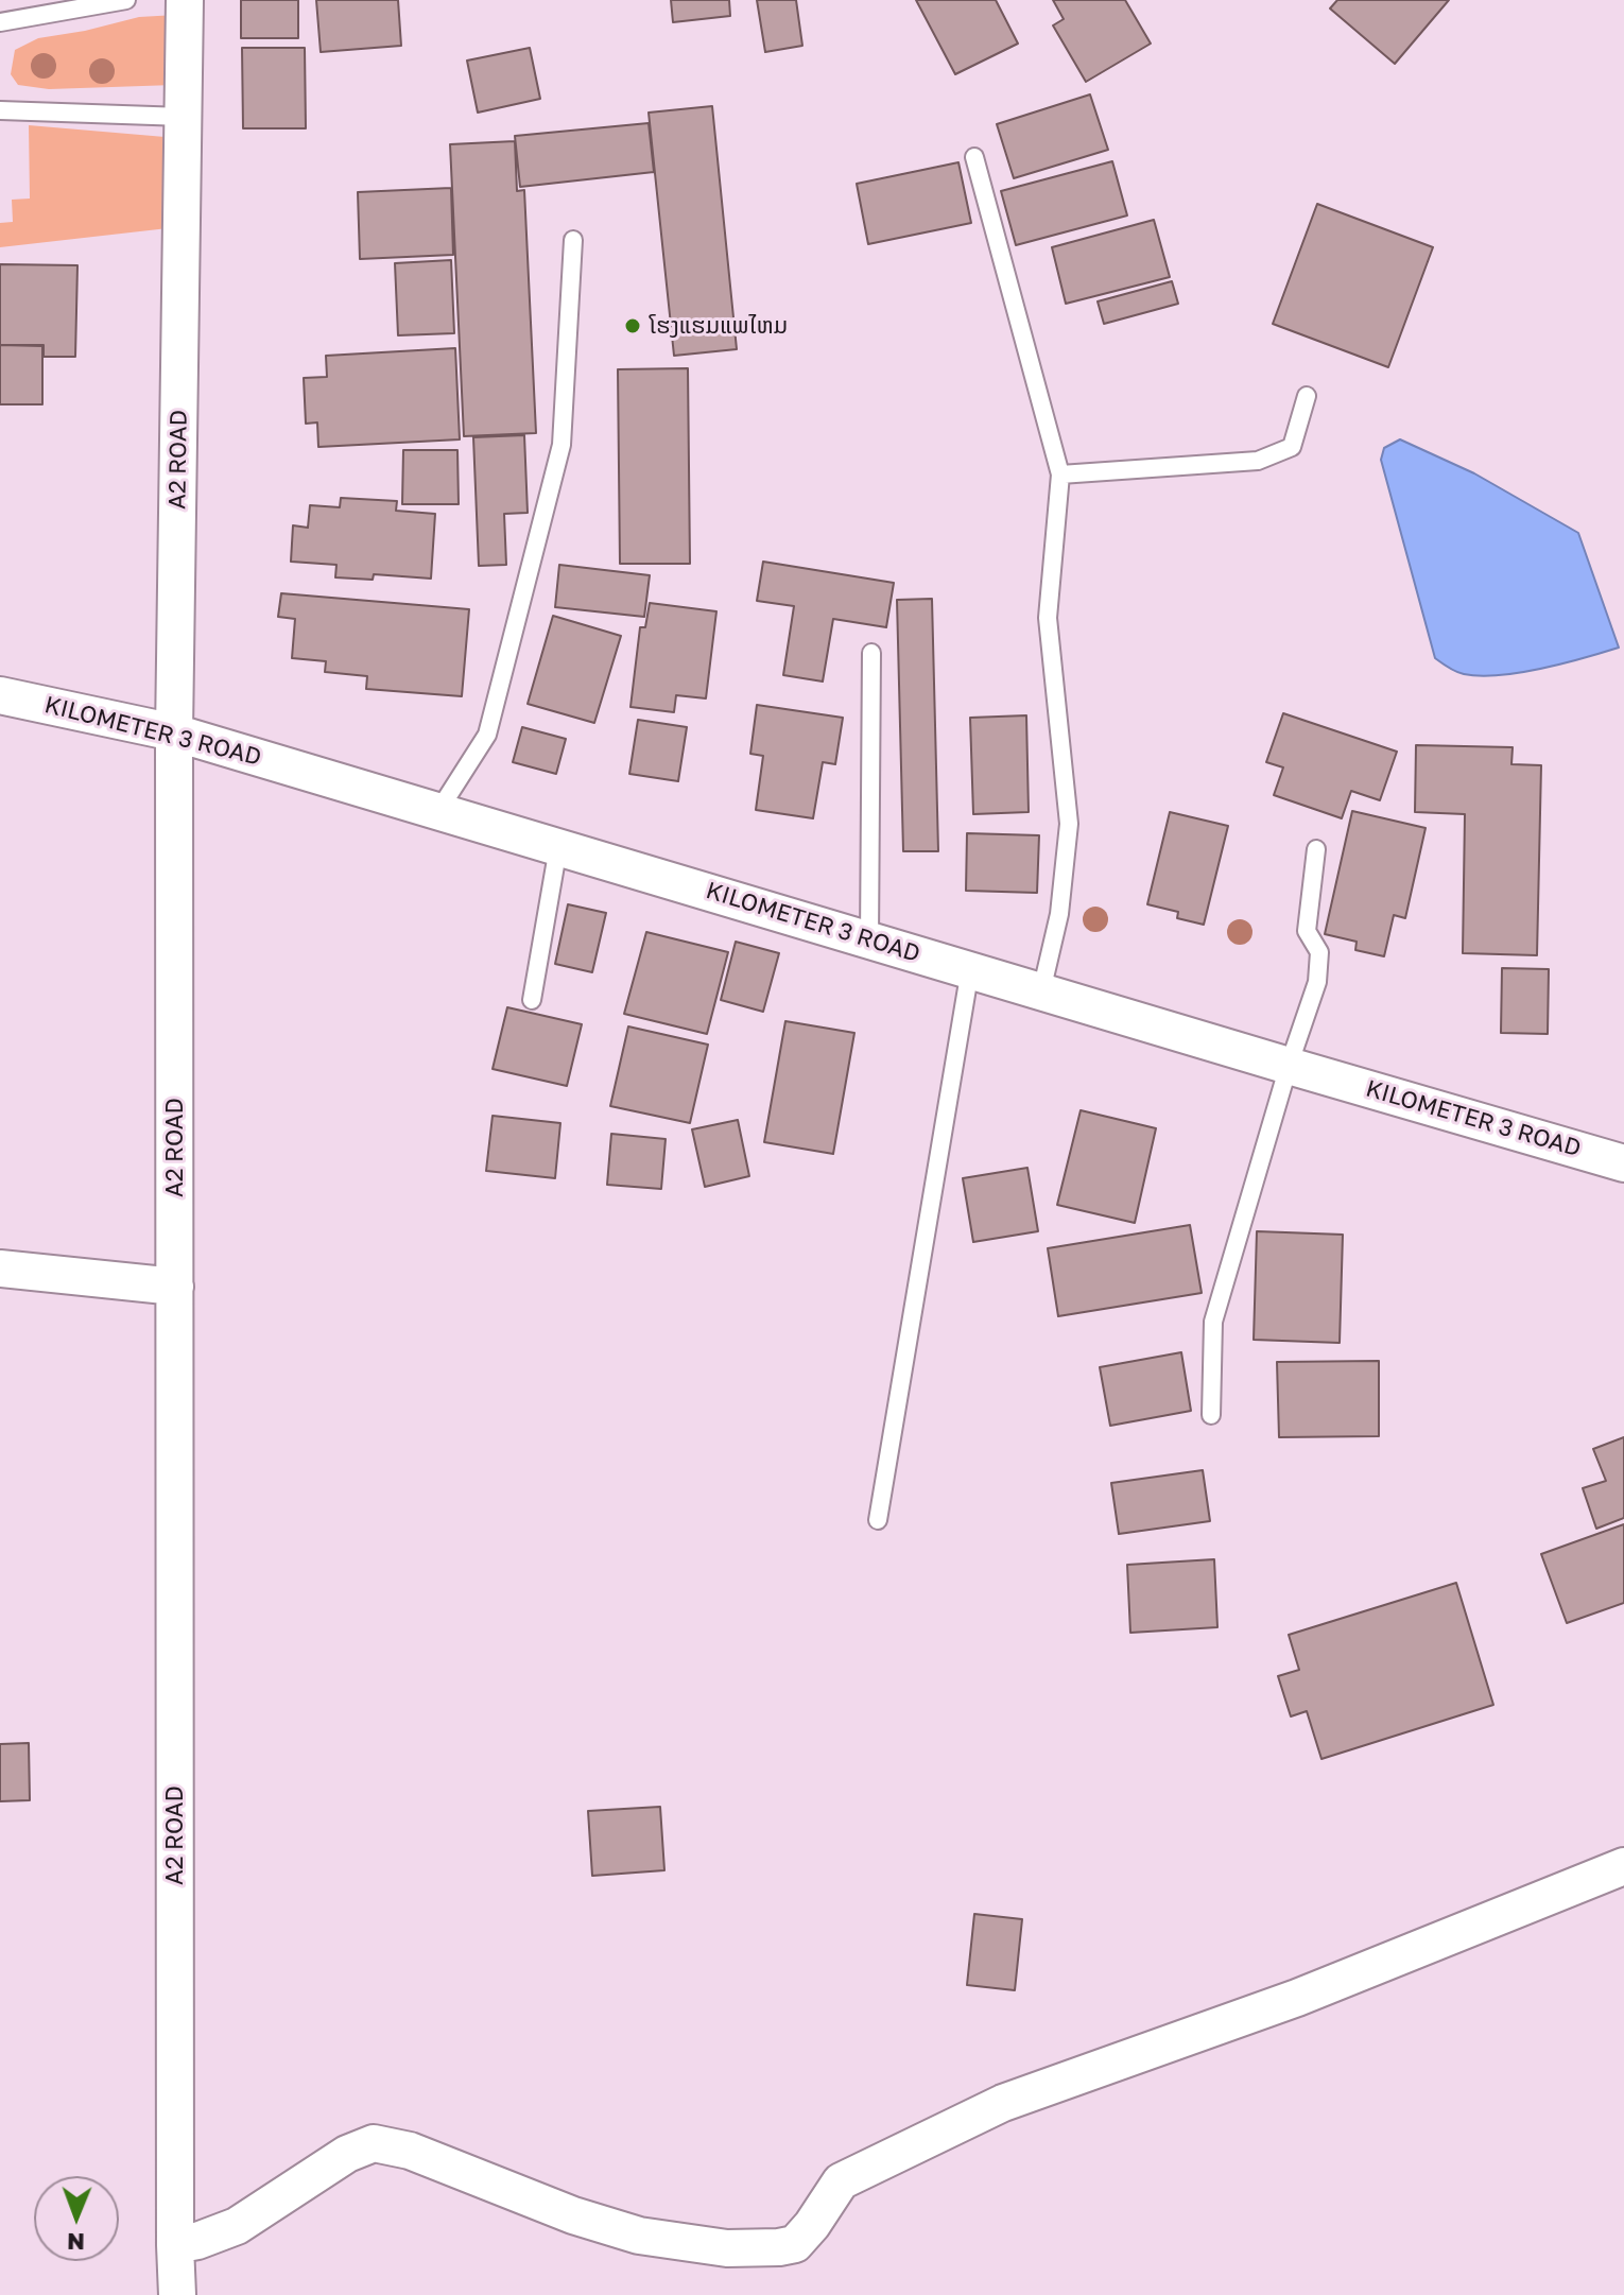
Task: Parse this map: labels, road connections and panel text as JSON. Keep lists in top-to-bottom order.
{
  "streets": {
    "street": ["A2 ROAD", "KILOMETER 3 ROAD"]
  },
  "crossings": [
    ["A2 ROAD", "KILOMETER 3 ROAD"]
  ],
  "places": ["ໂຮງແຮມແພໄຫມ"],
  "north": "bottom"
}
